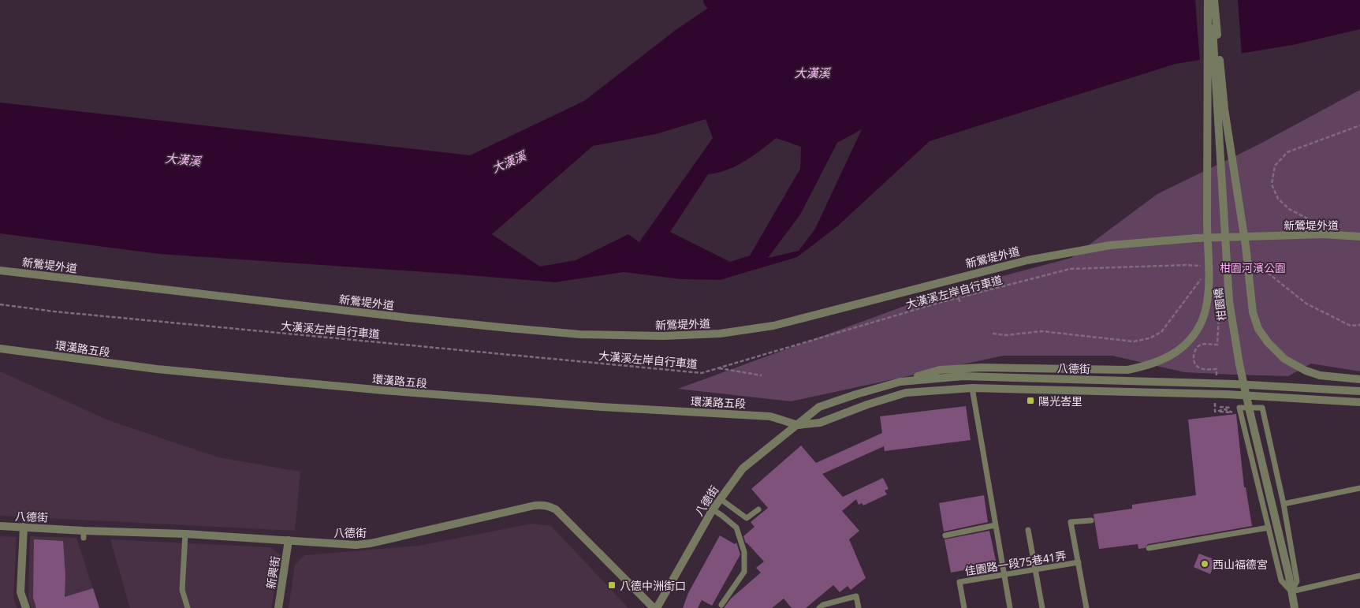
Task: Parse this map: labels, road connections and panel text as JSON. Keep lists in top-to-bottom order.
{
  "streets": {
    "street": [
      "新鶯堤外道",
      "柑園橋",
      "環漢路五段",
      "八德街",
      "新興街"
    ],
    "lane": ["佳園路一段75巷41弄"],
    "path": ["大漢溪左岸自行車道"]
  },
  "crossings": [
    ["環漢路五段", "八德街"],
    ["八德街", "新興街"]
  ],
  "water": ["大漢溪"],
  "parks": ["柑園河濱公園"],
  "places": {
    "transit": ["陽光峇里", "八德中洲街口"],
    "other": ["西山福德宮"]
  }
}
